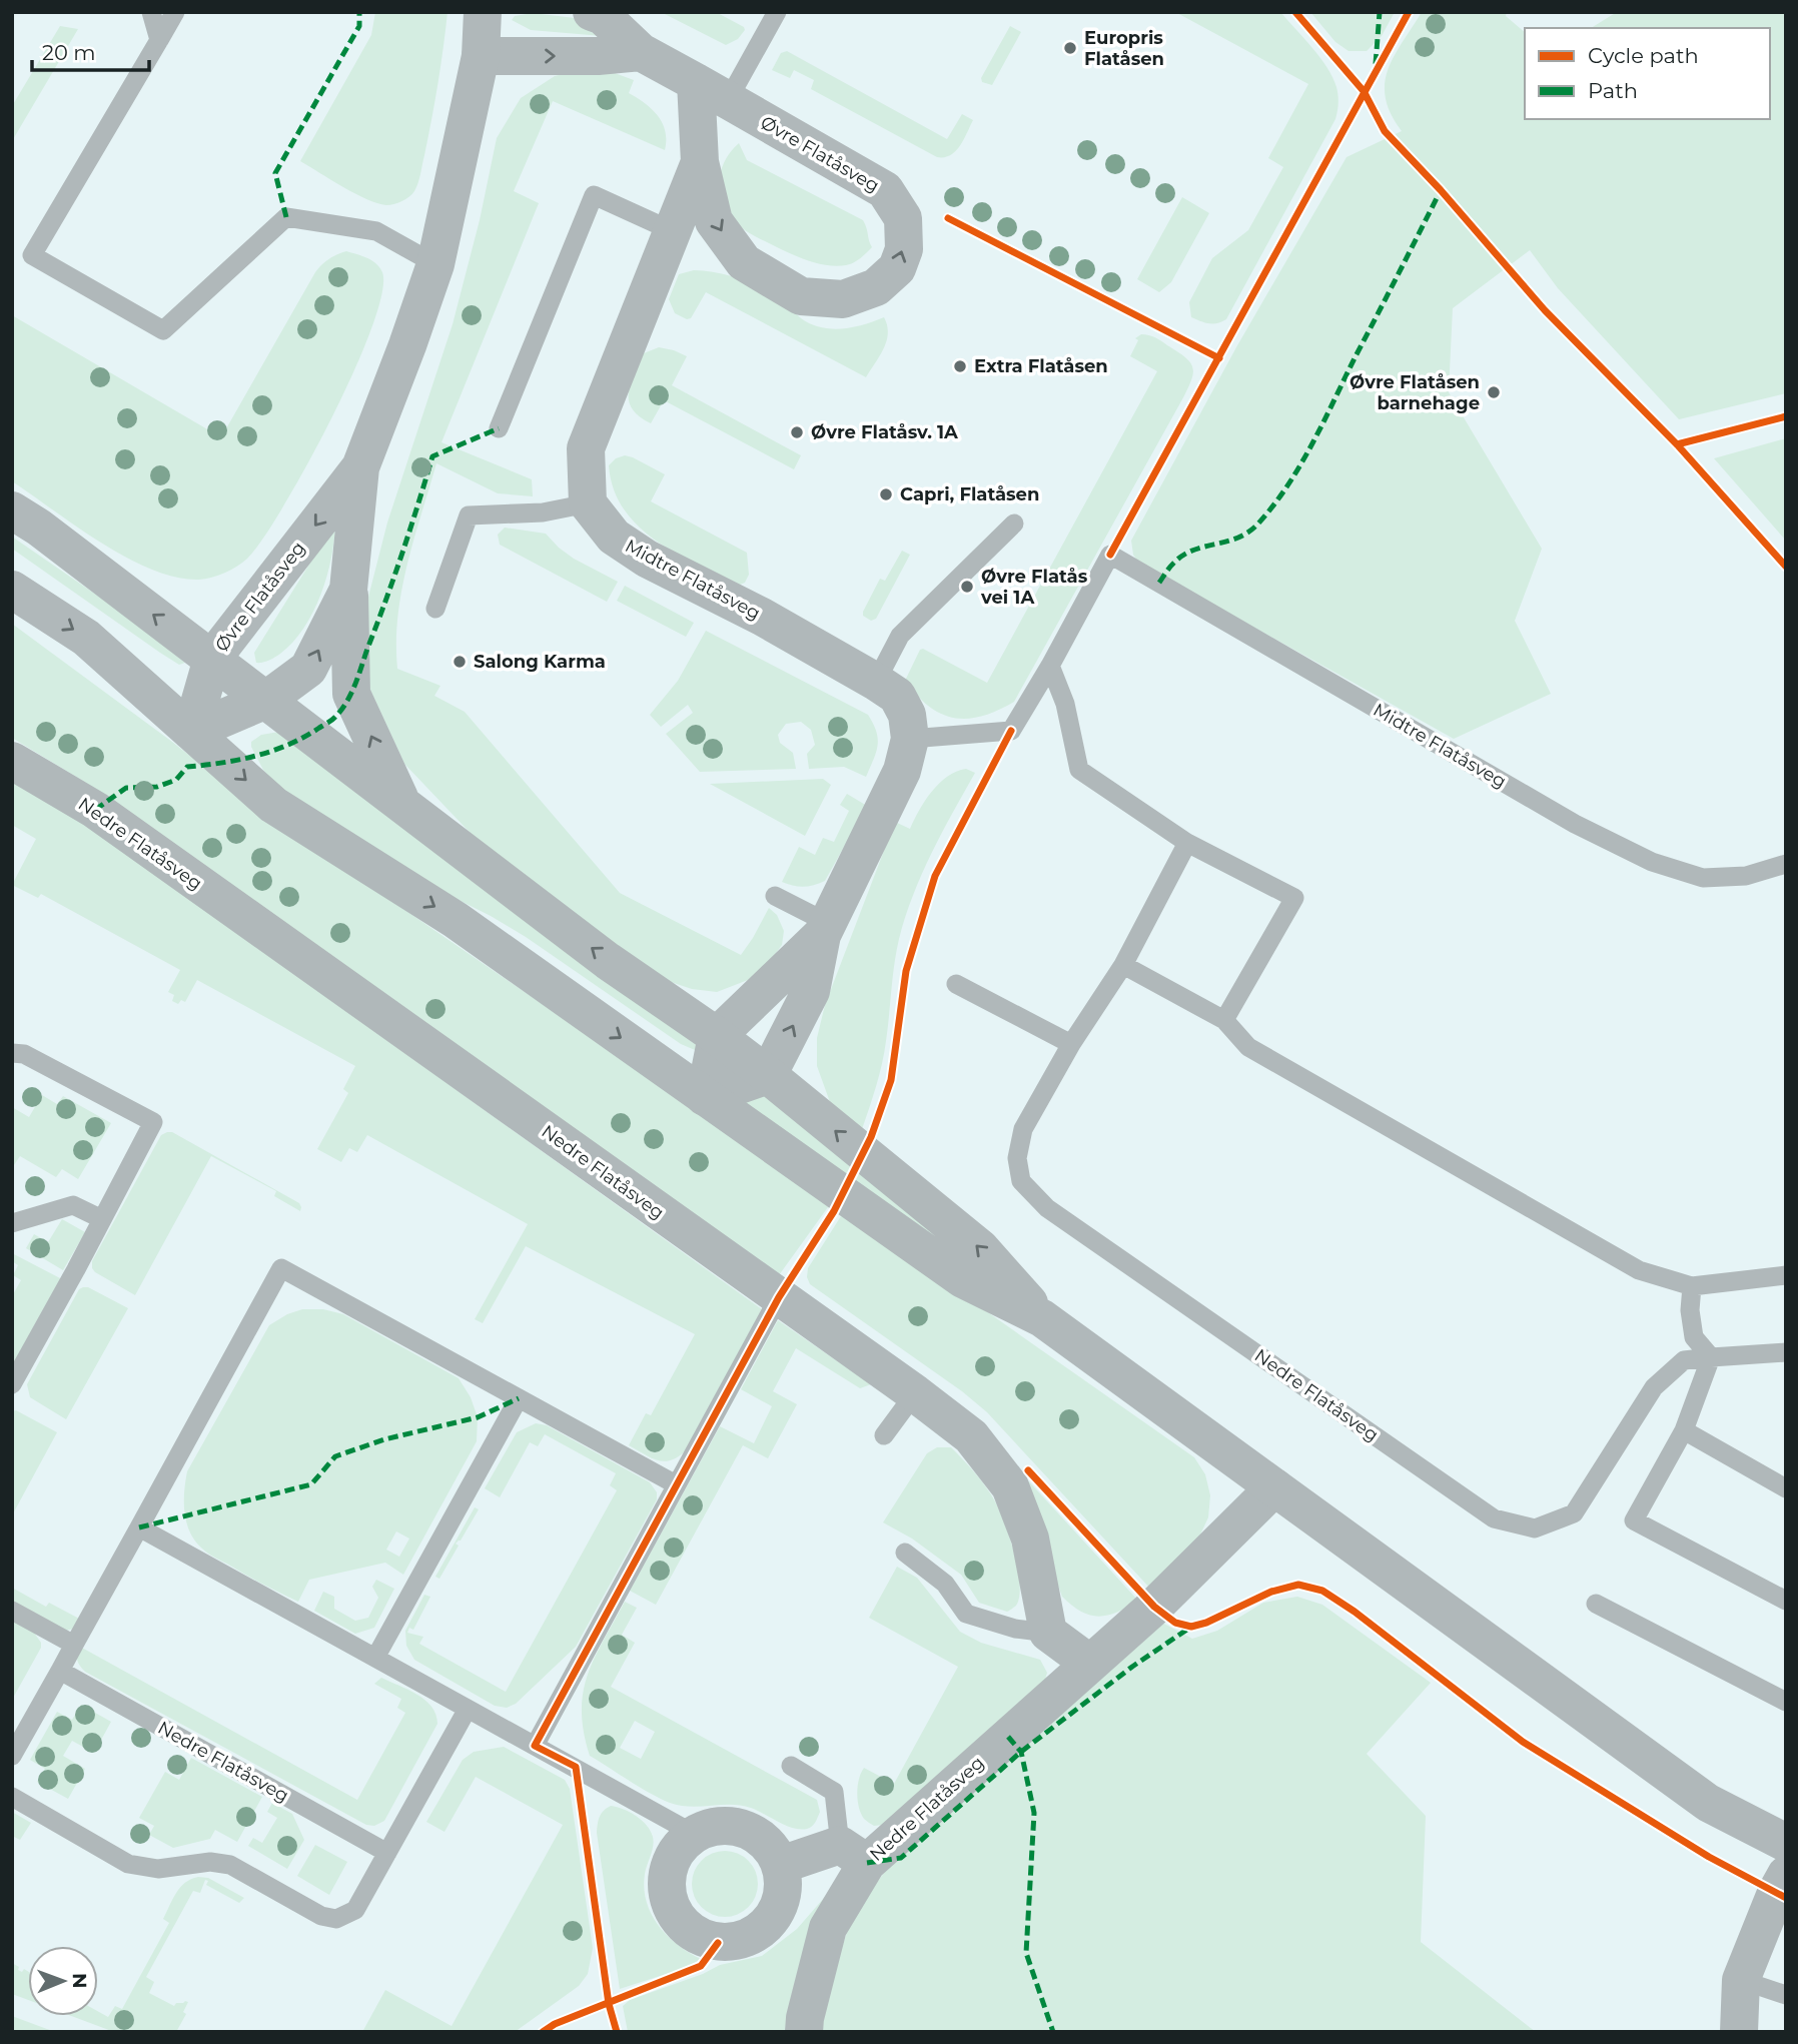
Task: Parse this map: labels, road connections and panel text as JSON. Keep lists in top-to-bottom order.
{
  "streets": {
    "street": ["Øvre Flatåsveg", "Midtre Flatåsveg", "Nedre Flatåsveg"]
  },
  "places": [
    "Europris Flatåsen",
    "Extra Flatåsen",
    "Øvre Flatåsen barnehage",
    "Øvre Flatåsv. 1A",
    "Capri, Flatåsen",
    "Øvre Flatås vei 1A",
    "Salong Karma"
  ],
  "legend": ["Cycle path", "Path"],
  "scale_bar": "20 m",
  "north": "right"
}
